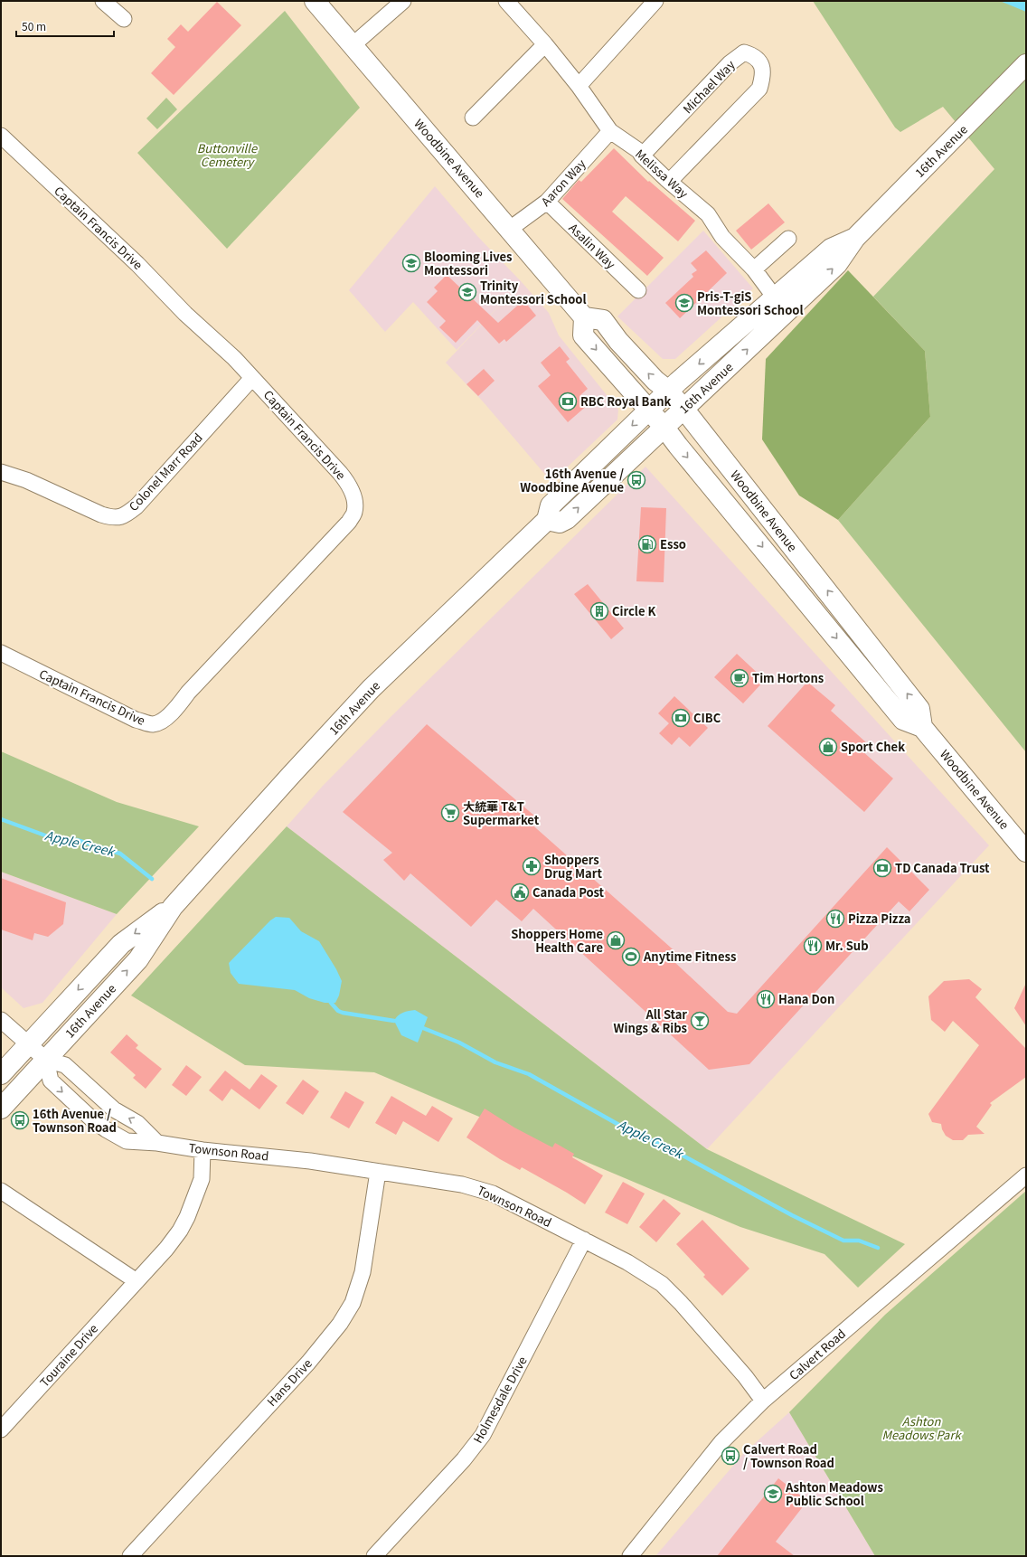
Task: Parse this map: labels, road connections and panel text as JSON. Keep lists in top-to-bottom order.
{
  "streets": {
    "main road": ["16th Avenue", "Woodbine Avenue"],
    "street": [
      "Michael Way",
      "Melissa Way",
      "Aaron Way",
      "Captain Francis Drive",
      "Asalin Way",
      "Colonel Marr Road",
      "Townson Road",
      "Calvert Road",
      "Touraine Drive",
      "Hans Drive",
      "Holmesdale Drive"
    ]
  },
  "crossings": [
    ["Michael Way", "Melissa Way"],
    ["16th Avenue", "Woodbine Avenue"],
    ["16th Avenue", "Melissa Way"],
    ["16th Avenue", "Townson Road"],
    ["Woodbine Avenue", "Aaron Way"],
    ["Melissa Way", "Aaron Way"],
    ["Aaron Way", "Asalin Way"],
    ["Captain Francis Drive", "Colonel Marr Road"],
    ["Townson Road", "Calvert Road"],
    ["Townson Road", "Touraine Drive"],
    ["Townson Road", "Hans Drive"],
    ["Townson Road", "Holmesdale Drive"]
  ],
  "water": ["Apple Creek"],
  "parks": ["Buttonville Cemetery", "Ashton Meadows Park"],
  "places": {
    "school or university": [
      "Blooming Lives Montessori",
      "Trinity Montessori School",
      "Pris-T-giS Montessori School",
      "Ashton Meadows Public School"
    ],
    "bank": ["RBC Royal Bank", "CIBC", "TD Canada Trust"],
    "bus stop": ["16th Avenue / Woodbine Avenue", "16th Avenue / Townson Road", "Calvert Road / Townson Road"],
    "fuel station": ["Esso"],
    "building": ["Circle K"],
    "cafe": ["Tim Hortons"],
    "shop": ["Sport Chek", "Shoppers Home Health Care"],
    "supermarket": ["大統華 T&T Supermarket"],
    "pharmacy": ["Shoppers Drug Mart"],
    "public building": ["Canada Post"],
    "restaurant": ["Pizza Pizza", "Mr. Sub", "Hana Don"],
    "sports": ["Anytime Fitness"],
    "bar": ["All Star Wings & Ribs"]
  },
  "scale_bar": "50 m"
}
